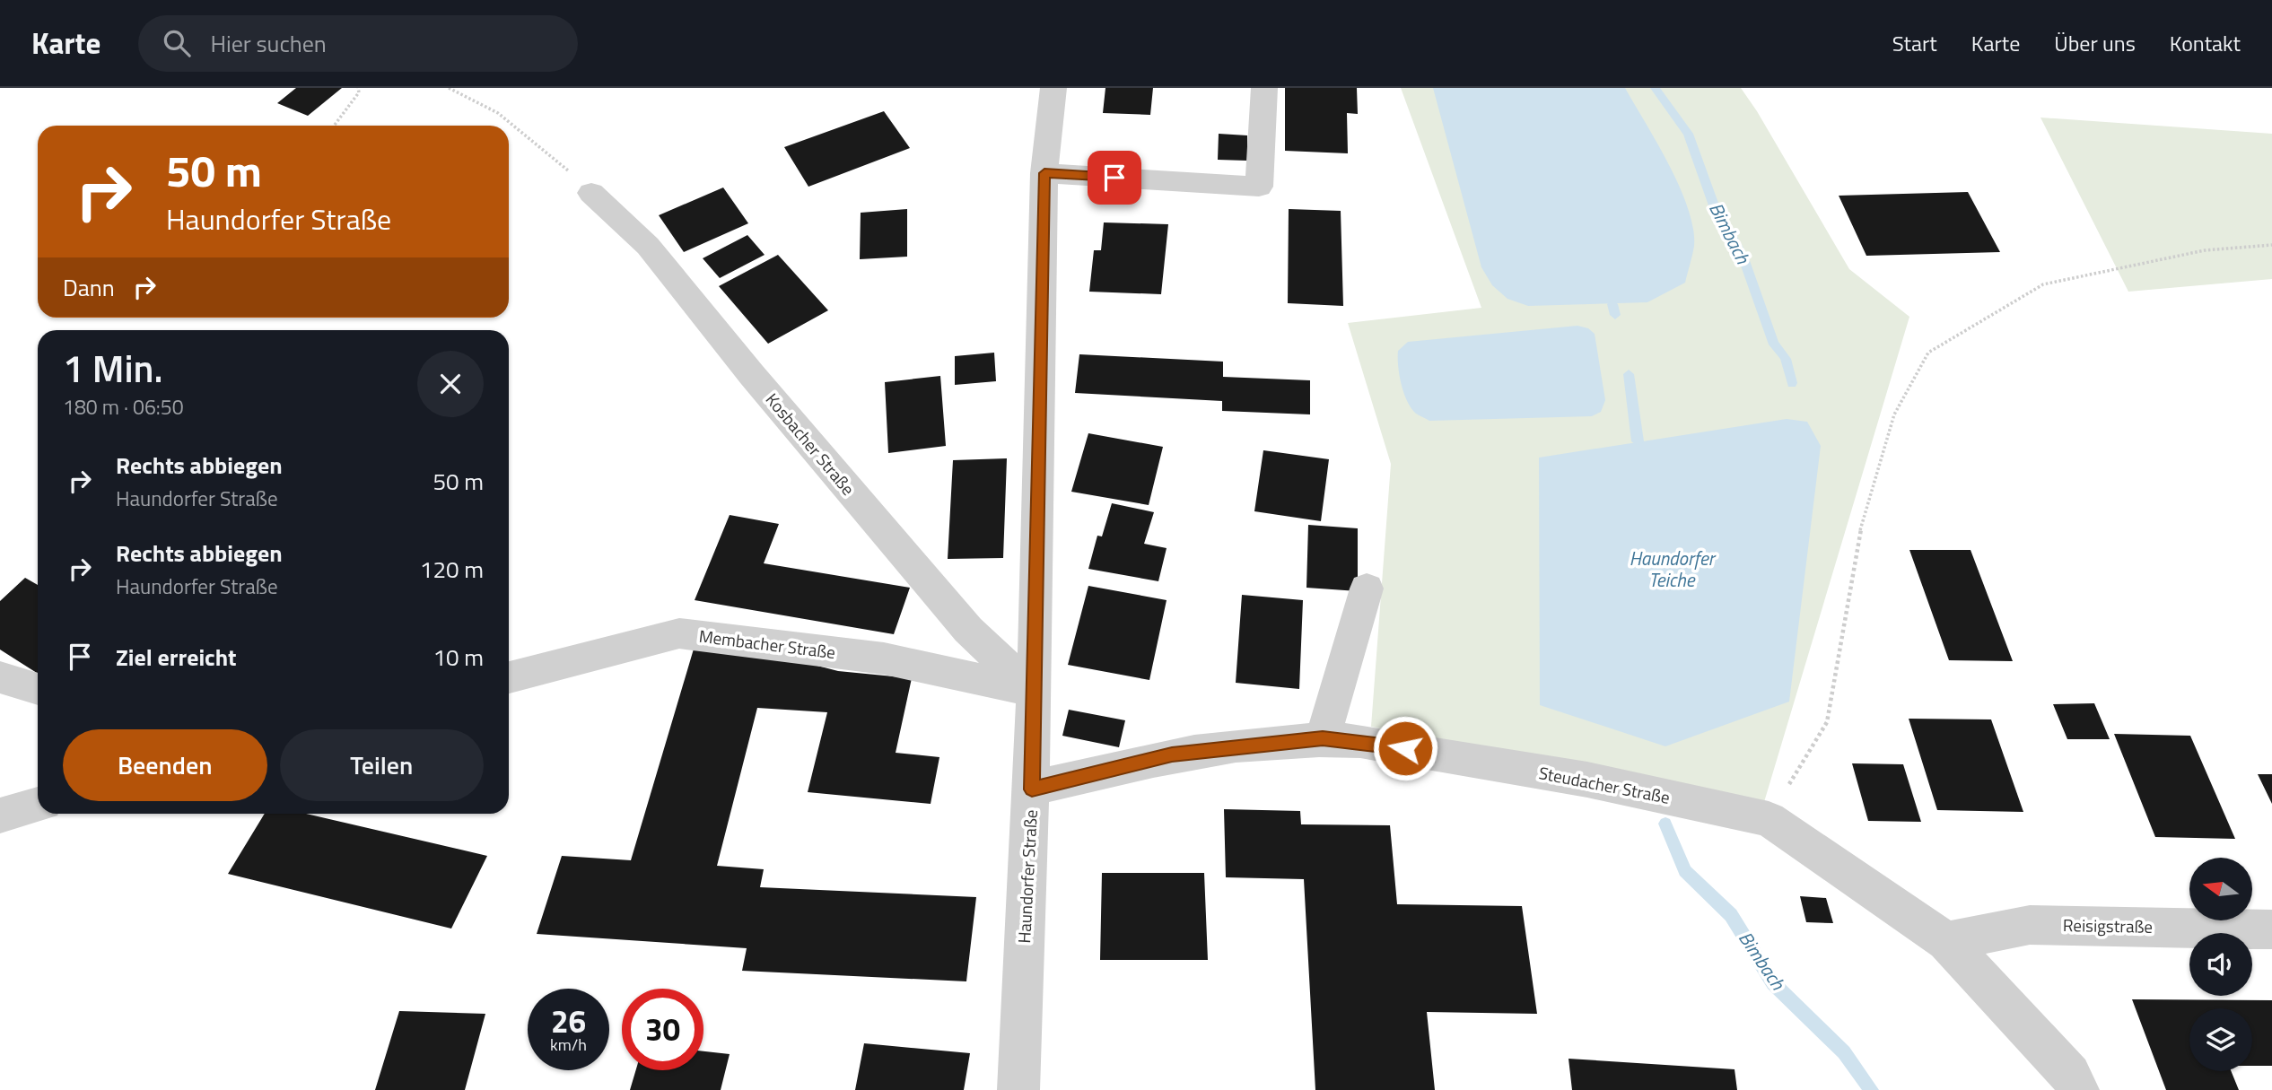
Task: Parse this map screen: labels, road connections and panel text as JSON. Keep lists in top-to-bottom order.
{
  "streets": {
    "street": [
      "Kosbacher Straße",
      "Membacher Straße",
      "Steudacher Straße",
      "Haundorfer Straße",
      "Reisigstraße"
    ]
  },
  "crossings": [
    ["Kosbacher Straße", "Membacher Straße"],
    ["Kosbacher Straße", "Haundorfer Straße"],
    ["Membacher Straße", "Haundorfer Straße"],
    ["Steudacher Straße", "Haundorfer Straße"],
    ["Steudacher Straße", "Reisigstraße"]
  ],
  "water": ["Bimbach", "Haundorfer Teiche"],
  "north": "left",
  "page": {
    "header": "Karte",
    "search": "Hier suchen",
    "nav": [
      "Start",
      "Karte",
      "Über uns",
      "Kontakt"
    ],
    "turn": ["50 m", "Haundorfer Straße"],
    "then": "Dann",
    "heading": ["1 Min.", "180 m · 06:50"],
    "list": [
      {
        "name": "Rechts abbiegen",
        "note": "Haundorfer Straße",
        "value": "50 m"
      },
      {
        "name": "Rechts abbiegen",
        "note": "Haundorfer Straße",
        "value": "120 m"
      },
      {
        "name": "Ziel erreicht",
        "value": "10 m"
      }
    ],
    "buttons": ["Beenden", "Teilen"],
    "speed": "26 km/h",
    "limit": "30"
  }
}
